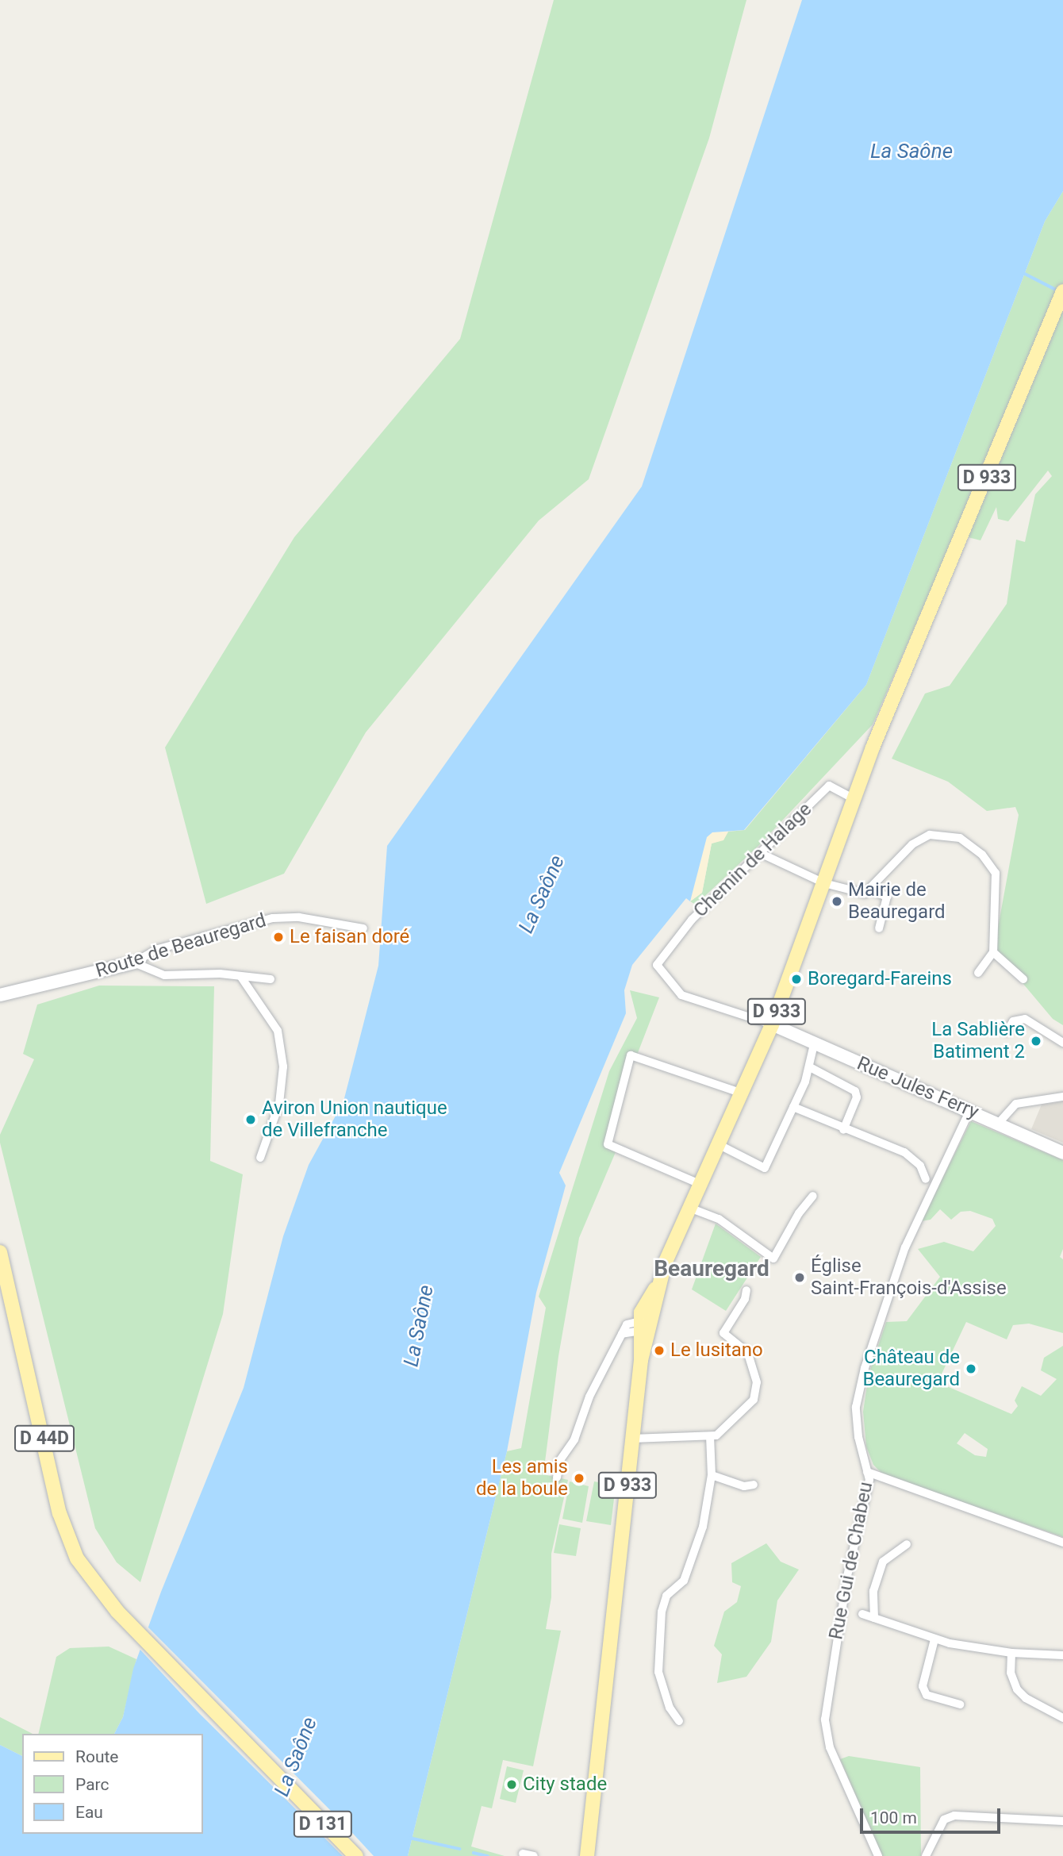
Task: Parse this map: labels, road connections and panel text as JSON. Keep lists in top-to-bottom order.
{
  "streets": {
    "main road": ["D 933", "D 44D", "D 131"],
    "street": [
      "Chemin de Halage",
      "Route de Beauregard",
      "Rue Jules Ferry",
      "Rue Gui de Chabeu"
    ]
  },
  "crossings": [
    ["D 933", "Chemin de Halage"],
    ["D 933", "Rue Jules Ferry"],
    ["Chemin de Halage", "Rue Jules Ferry"],
    ["Rue Jules Ferry", "Rue Gui de Chabeu"],
    ["D 44D", "D 131"]
  ],
  "districts": ["Beauregard"],
  "water": ["La Saône"],
  "places": [
    "Mairie de Beauregard",
    "Le faisan doré",
    "Boregard-Fareins",
    "La Sablière Batiment 2",
    "Aviron Union nautique de Villefranche",
    "Église Saint-François-d'Assise",
    "Le lusitano",
    "Château de Beauregard",
    "Les amis de la boule",
    "City stade"
  ],
  "legend": ["Route", "Parc", "Eau"],
  "scale_bar": "100 m"
}
